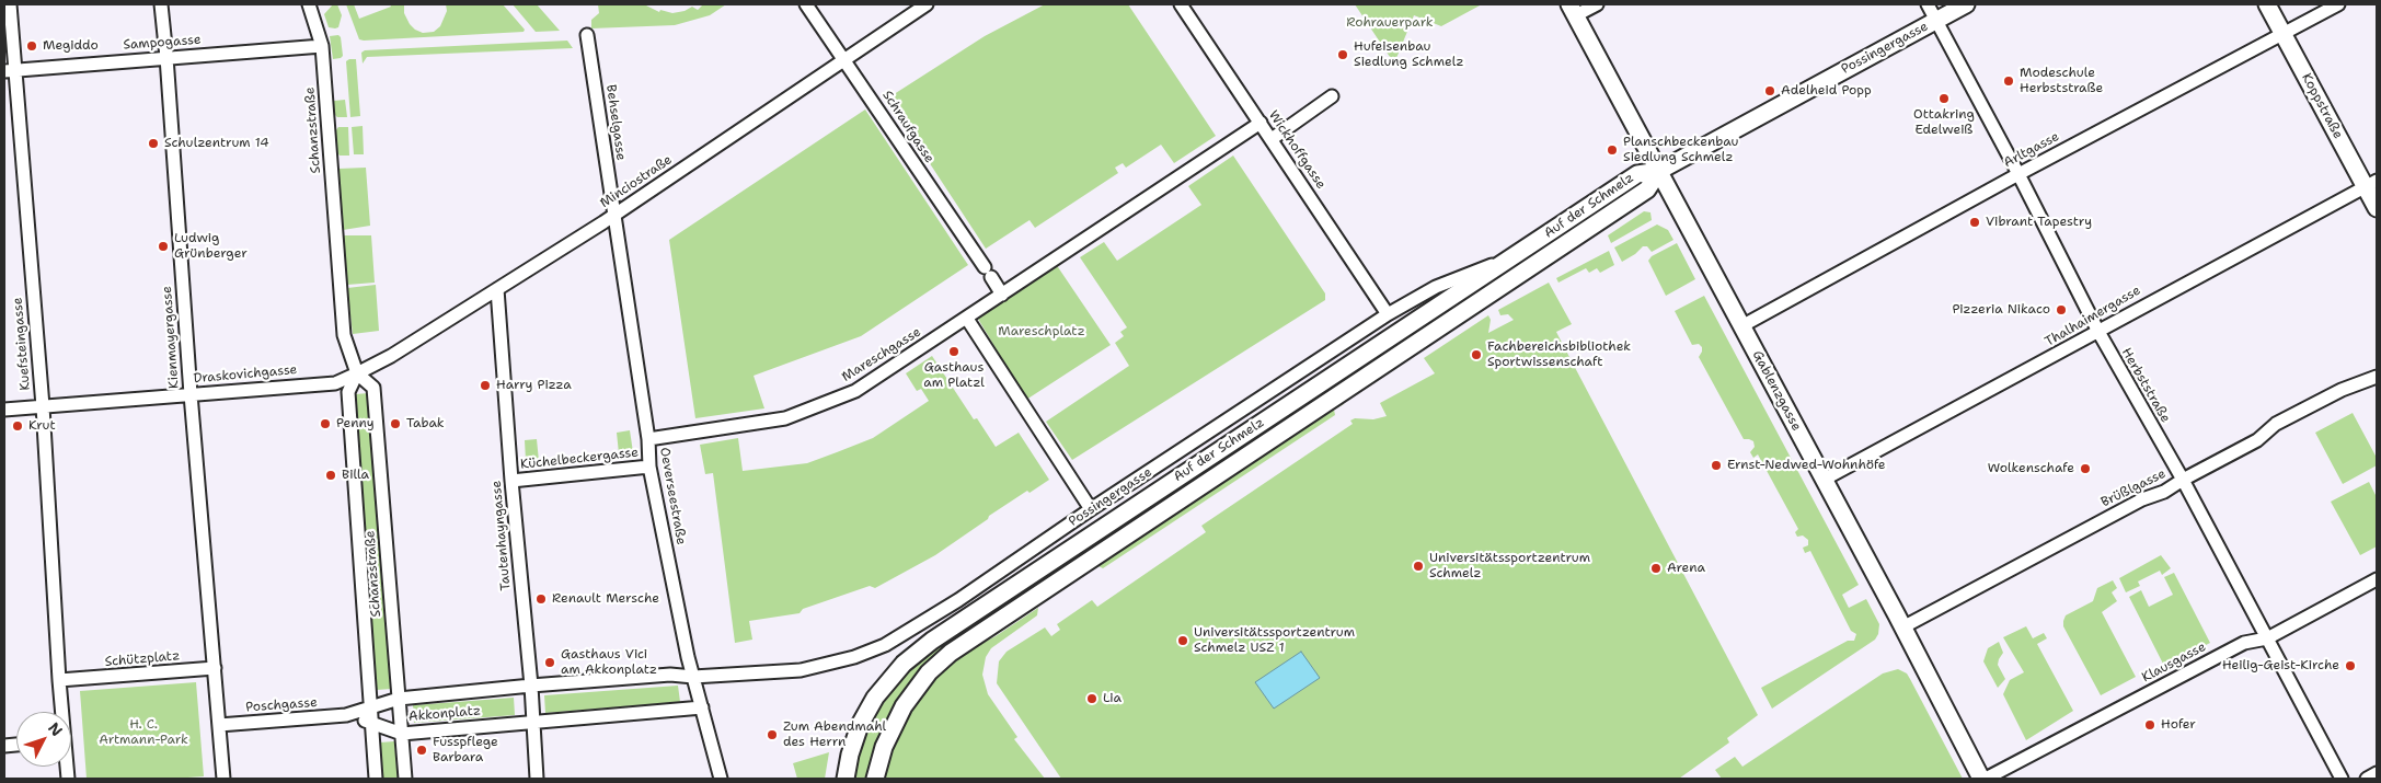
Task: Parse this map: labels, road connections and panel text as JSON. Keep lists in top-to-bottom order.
{
  "streets": {
    "main road": [
      "Possingergasse",
      "Koppstraße",
      "Auf der Schmelz",
      "Gablenzgasse"
    ],
    "street": [
      "Sampogasse",
      "Behselgasse",
      "Schraufgasse",
      "Schanzstraße",
      "Wickhoffgasse",
      "Arltgasse",
      "Minciostraße",
      "Thalhaimergasse",
      "Kienmayergasse",
      "Kuefsteingasse",
      "Mareschgasse",
      "Draskovichgasse",
      "Herbststraße",
      "Küchelbeckergasse",
      "Brüßlgasse",
      "Oeverseestraße",
      "Tautenhayngasse",
      "Schützplatz",
      "Klausgasse",
      "Poschgasse",
      "Akkonplatz"
    ]
  },
  "crossings": [
    ["Sampogasse", "Schanzstraße"],
    ["Sampogasse", "Kienmayergasse"],
    ["Sampogasse", "Kuefsteingasse"],
    ["Possingergasse", "Wickhoffgasse"],
    ["Possingergasse", "Auf der Schmelz"],
    ["Possingergasse", "Herbststraße"],
    ["Possingergasse", "Gablenzgasse"],
    ["Possingergasse", "Oeverseestraße"],
    ["Possingergasse", "Akkonplatz"],
    ["Koppstraße", "Arltgasse"],
    ["Koppstraße", "Thalhaimergasse"],
    ["Behselgasse", "Minciostraße"],
    ["Behselgasse", "Oeverseestraße"],
    ["Schraufgasse", "Minciostraße"],
    ["Schanzstraße", "Minciostraße"],
    ["Schanzstraße", "Draskovichgasse"],
    ["Schanzstraße", "Akkonplatz"],
    ["Arltgasse", "Herbststraße"],
    ["Arltgasse", "Gablenzgasse"],
    ["Minciostraße", "Draskovichgasse"],
    ["Minciostraße", "Oeverseestraße"],
    ["Minciostraße", "Tautenhayngasse"],
    ["Auf der Schmelz", "Gablenzgasse"],
    ["Thalhaimergasse", "Herbststraße"],
    ["Thalhaimergasse", "Gablenzgasse"],
    ["Kienmayergasse", "Draskovichgasse"],
    ["Kienmayergasse", "Schützplatz"],
    ["Kuefsteingasse", "Draskovichgasse"],
    ["Kuefsteingasse", "Schützplatz"],
    ["Mareschgasse", "Oeverseestraße"],
    ["Herbststraße", "Brüßlgasse"],
    ["Herbststraße", "Klausgasse"],
    ["Gablenzgasse", "Brüßlgasse"],
    ["Küchelbeckergasse", "Oeverseestraße"],
    ["Küchelbeckergasse", "Tautenhayngasse"],
    ["Oeverseestraße", "Akkonplatz"],
    ["Tautenhayngasse", "Akkonplatz"],
    ["Poschgasse", "Akkonplatz"]
  ],
  "parks": ["Rohrauerpark", "Mareschplatz", "H. C. Artmann-Park"],
  "places": [
    "Megiddo",
    "Hufeisenbau Siedlung Schmelz",
    "Modeschule Herbststraße",
    "Adelheid Popp",
    "Ottakring Edelweiß",
    "Schulzentrum 14",
    "Planschbeckenbau Siedlung Schmelz",
    "Vibrant Tapestry",
    "Ludwig Grünberger",
    "Pizzeria Nikaco",
    "Gasthaus am Platzl",
    "Fachbereichsbibliothek Sportwissenschaft",
    "Harry Pizza",
    "Penny",
    "Tabak",
    "Krut",
    "Ernst-Nedwed-Wohnhöfe",
    "Wolkenschafe",
    "Billa",
    "Universitätssportzentrum Schmelz",
    "Arena",
    "Renault Mersche",
    "Universitätssportzentrum Schmelz USZ 1",
    "Gasthaus Vici am Akkonplatz",
    "Heilig-Geist-Kirche",
    "Lia",
    "Hofer",
    "Zum Abendmahl des Herrn",
    "Fusspflege Barbara"
  ],
  "north": "top right"
}
